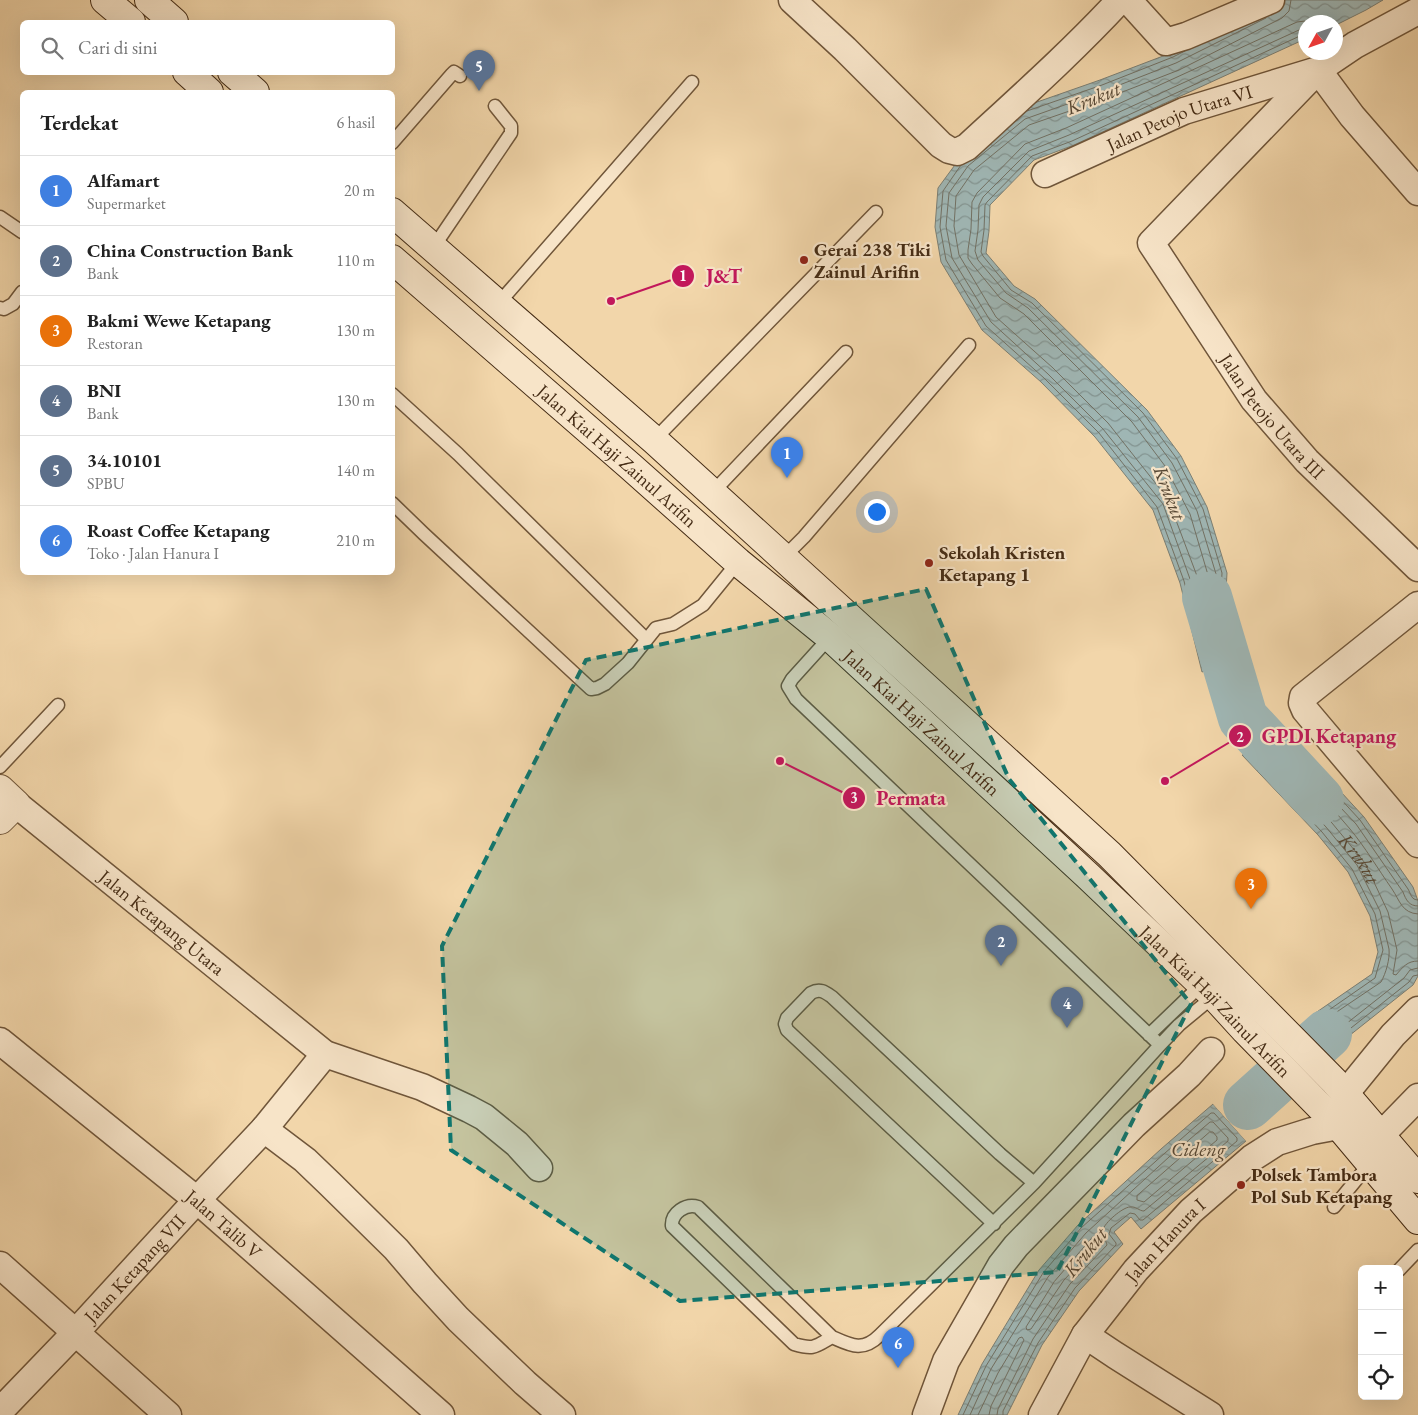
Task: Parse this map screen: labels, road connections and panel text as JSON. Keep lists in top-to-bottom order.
{
  "streets": {
    "main road": ["Jalan Kiai Haji Zainul Arifin"],
    "street": [
      "Jalan Petojo Utara VI",
      "Jalan Petojo Utara III",
      "Jalan Ketapang Utara",
      "Jalan Talib V",
      "Jalan Hanura I",
      "Jalan Ketapang VII"
    ]
  },
  "crossings": [
    ["Jalan Petojo Utara VI", "Jalan Petojo Utara III"],
    ["Jalan Kiai Haji Zainul Arifin", "Jalan Hanura I"],
    ["Jalan Ketapang Utara", "Jalan Ketapang VII"],
    ["Jalan Talib V", "Jalan Ketapang VII"]
  ],
  "water": ["Krukut", "Cideng"],
  "places": [
    "Gerai 238 Tiki Zainul Arifin",
    "J&T",
    "Sekolah Kristen Ketapang 1",
    "Permata",
    "GPDI Ketapang",
    "Polsek Tambora Pol Sub Ketapang"
  ],
  "north": "bottom left",
  "page": {
    "search": "Cari di sini",
    "pins": [
      "5",
      "1",
      "3",
      "2",
      "4",
      "6"
    ],
    "heading": ["Terdekat", "6 hasil"],
    "list": [
      {
        "mark": "1",
        "name": "Alfamart",
        "note": "Supermarket",
        "value": "20 m"
      },
      {
        "mark": "2",
        "name": "China Construction Bank",
        "note": "Bank",
        "value": "110 m"
      },
      {
        "mark": "3",
        "name": "Bakmi Wewe Ketapang",
        "note": "Restoran",
        "value": "130 m"
      },
      {
        "mark": "4",
        "name": "BNI",
        "note": "Bank",
        "value": "130 m"
      },
      {
        "mark": "5",
        "name": "34.10101",
        "note": "SPBU",
        "value": "140 m"
      },
      {
        "mark": "6",
        "name": "Roast Coffee Ketapang",
        "note": "Toko · Jalan Hanura I",
        "value": "210 m"
      }
    ],
    "map_buttons": ["+", "−"]
  }
}
